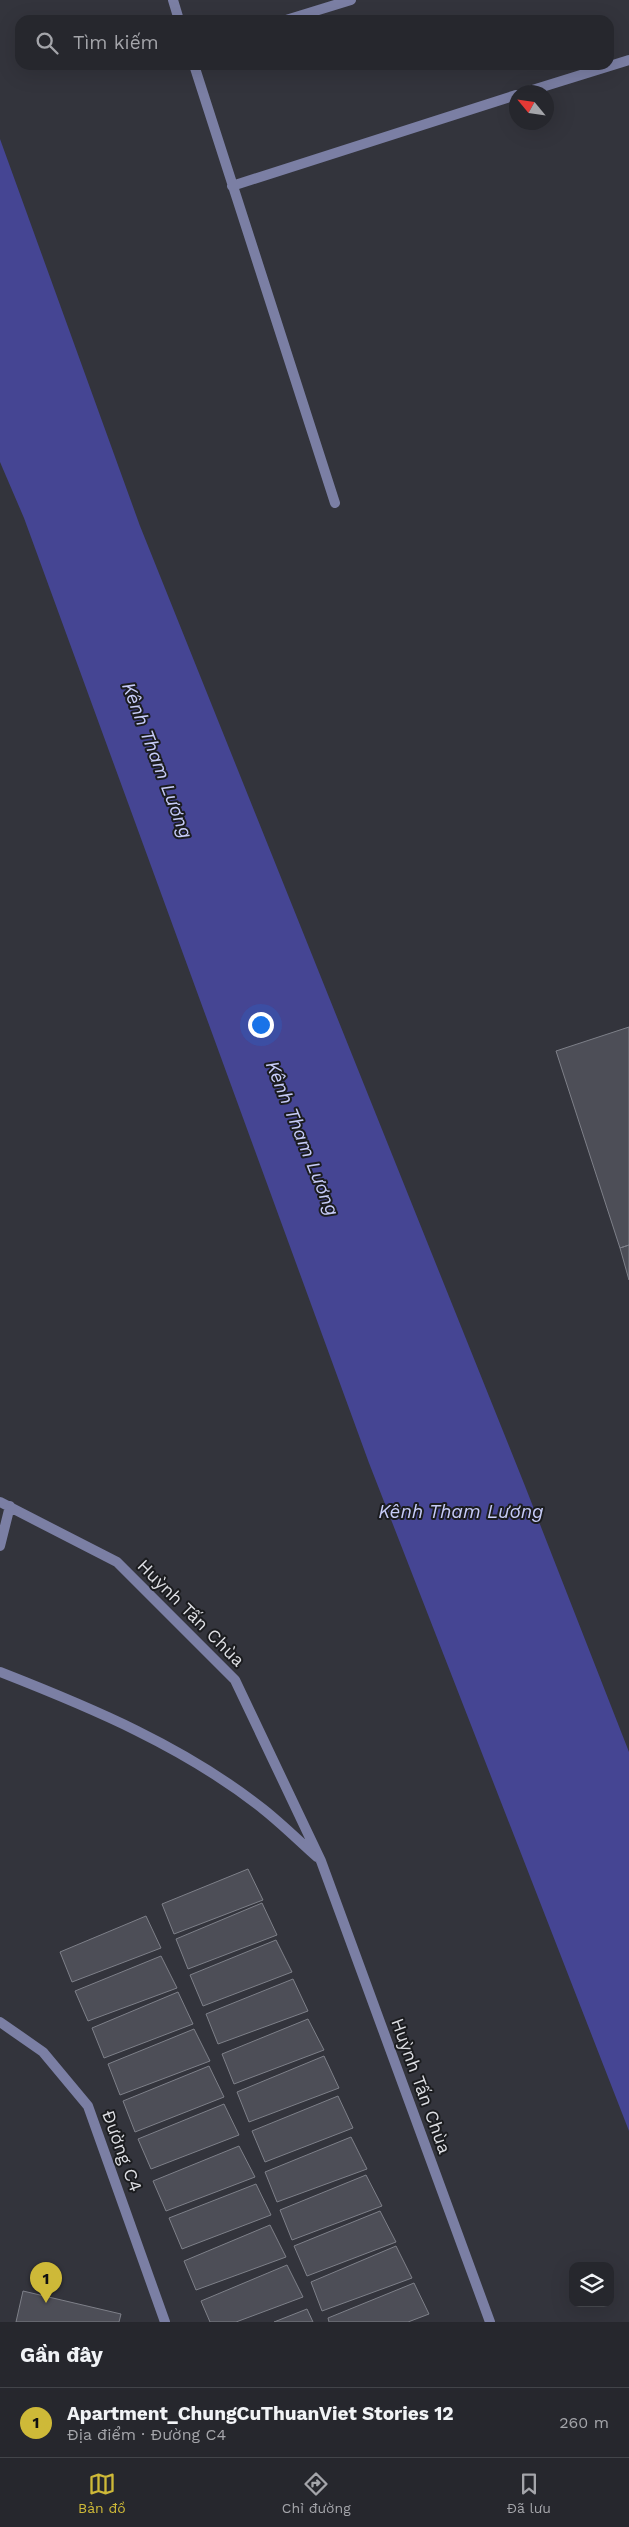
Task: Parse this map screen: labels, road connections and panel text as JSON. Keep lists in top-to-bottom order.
{
  "streets": {
    "street": ["Huỳnh Tấn Chùa", "Đường C4"]
  },
  "water": ["Kênh Tham Lương"],
  "north": "top left",
  "page": {
    "search": "Tìm kiếm",
    "pins": "1",
    "heading": "Gần đây",
    "list": [
      {
        "mark": "1",
        "name": "Apartment_ChungCuThuanViet Stories 12",
        "note": "Địa điểm · Đường C4",
        "value": "260 m"
      }
    ],
    "nav": ["Bản đồ", "Chỉ đường", "Đã lưu"]
  }
}
